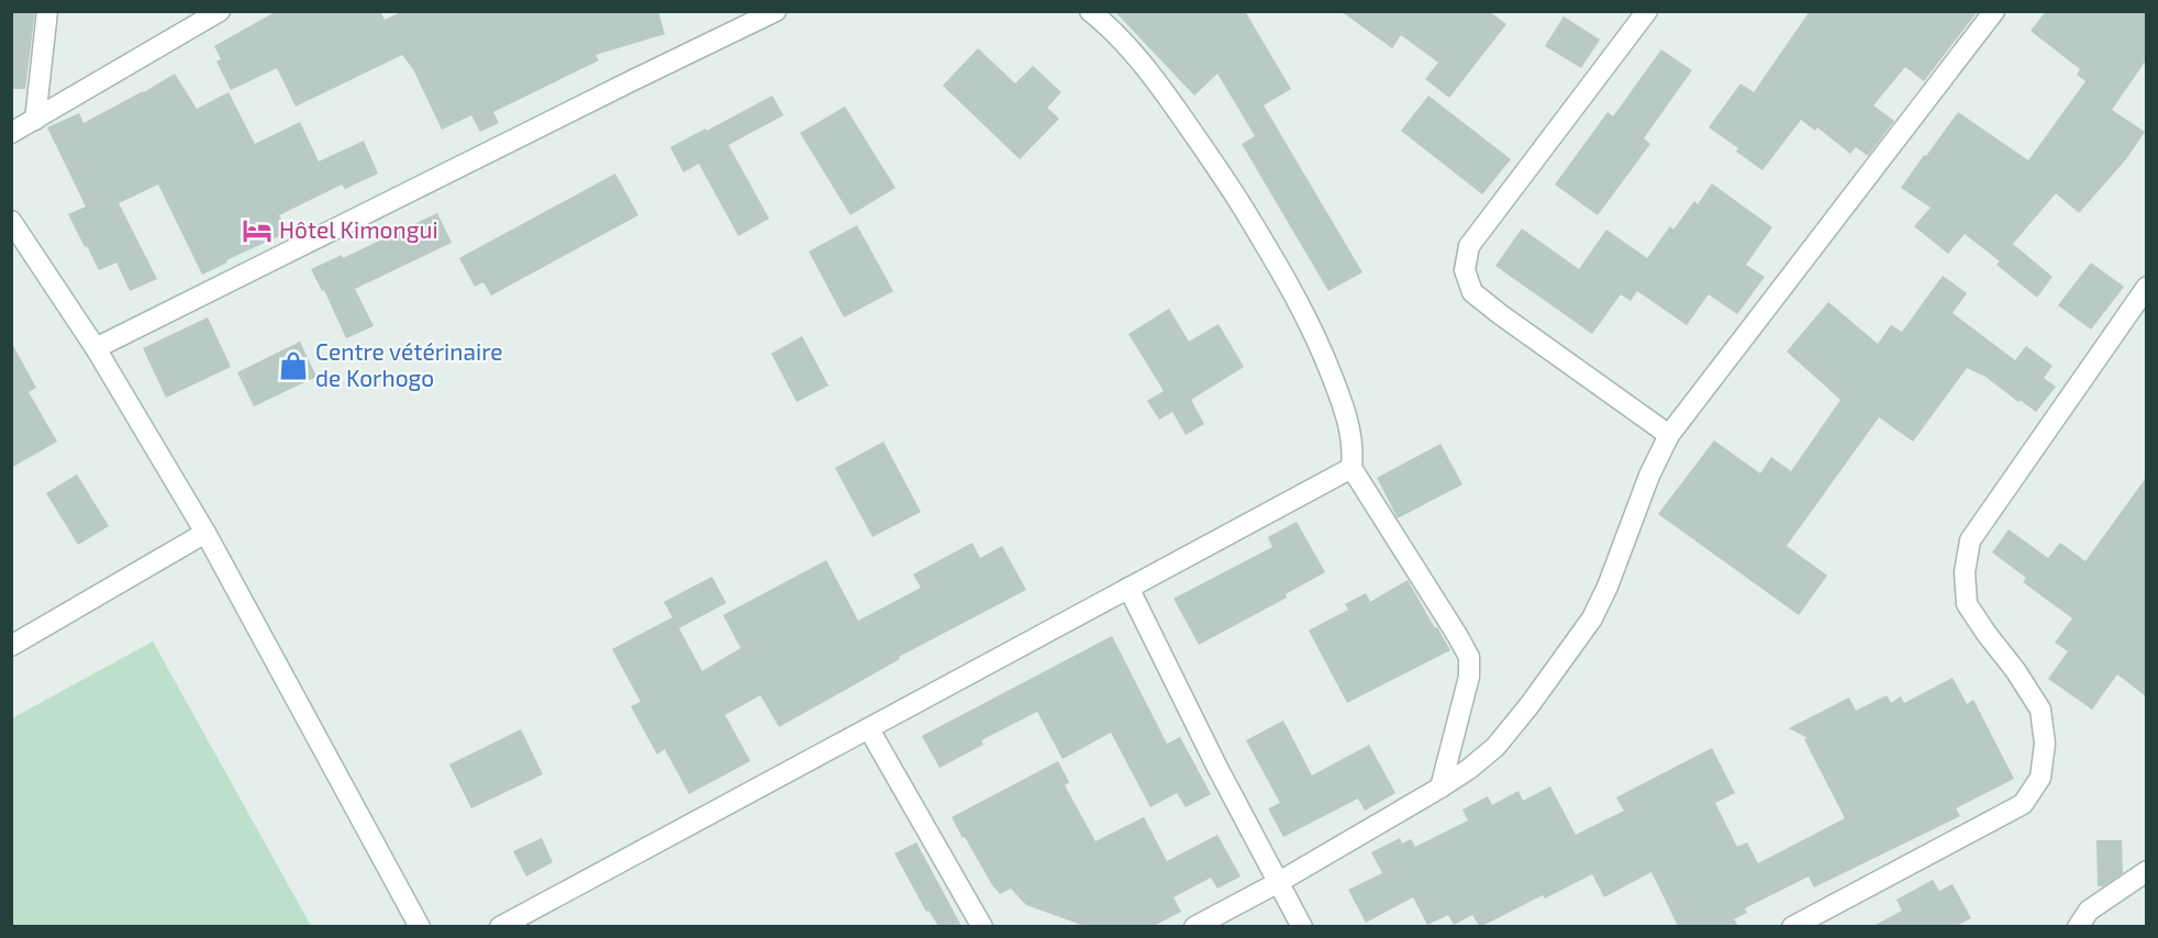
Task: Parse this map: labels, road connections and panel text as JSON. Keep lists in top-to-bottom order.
{
  "places": {
    "hotel": ["Hôtel Kimongui"],
    "shop": ["Centre vétérinaire de Korhogo"]
  }
}
